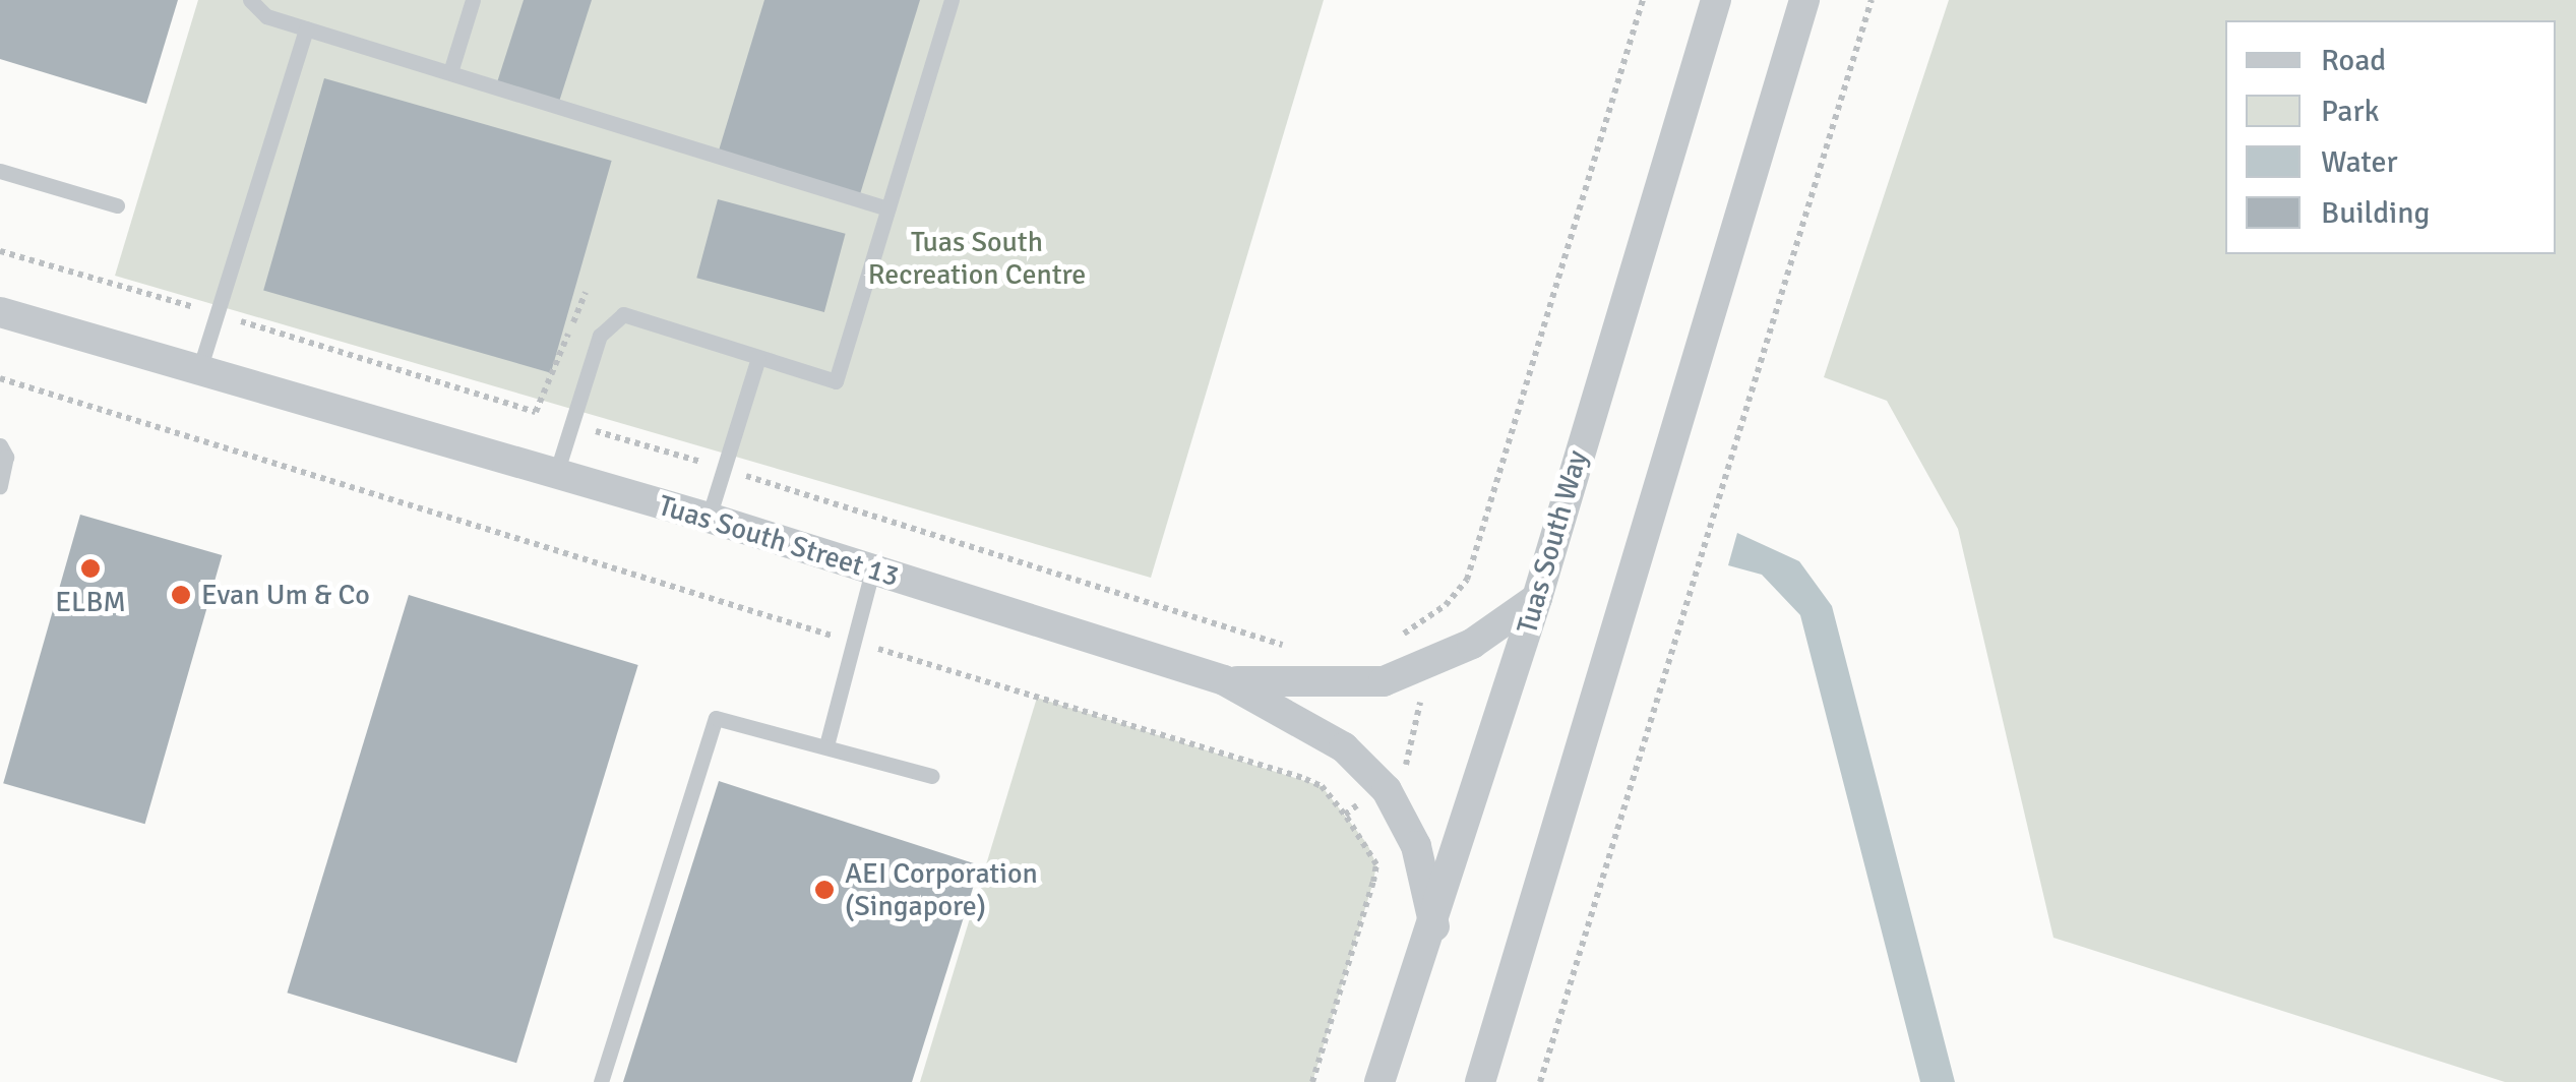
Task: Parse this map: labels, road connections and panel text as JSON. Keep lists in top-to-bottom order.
{
  "streets": {
    "street": ["Tuas South Street 13", "Tuas South Way"]
  },
  "crossings": [
    ["Tuas South Street 13", "Tuas South Way"]
  ],
  "parks": ["Tuas South Recreation Centre"],
  "places": ["ELBM", "Evan Um & Co", "AEI Corporation (Singapore)"],
  "legend": [
    "Road",
    "Park",
    "Water",
    "Building"
  ]
}
